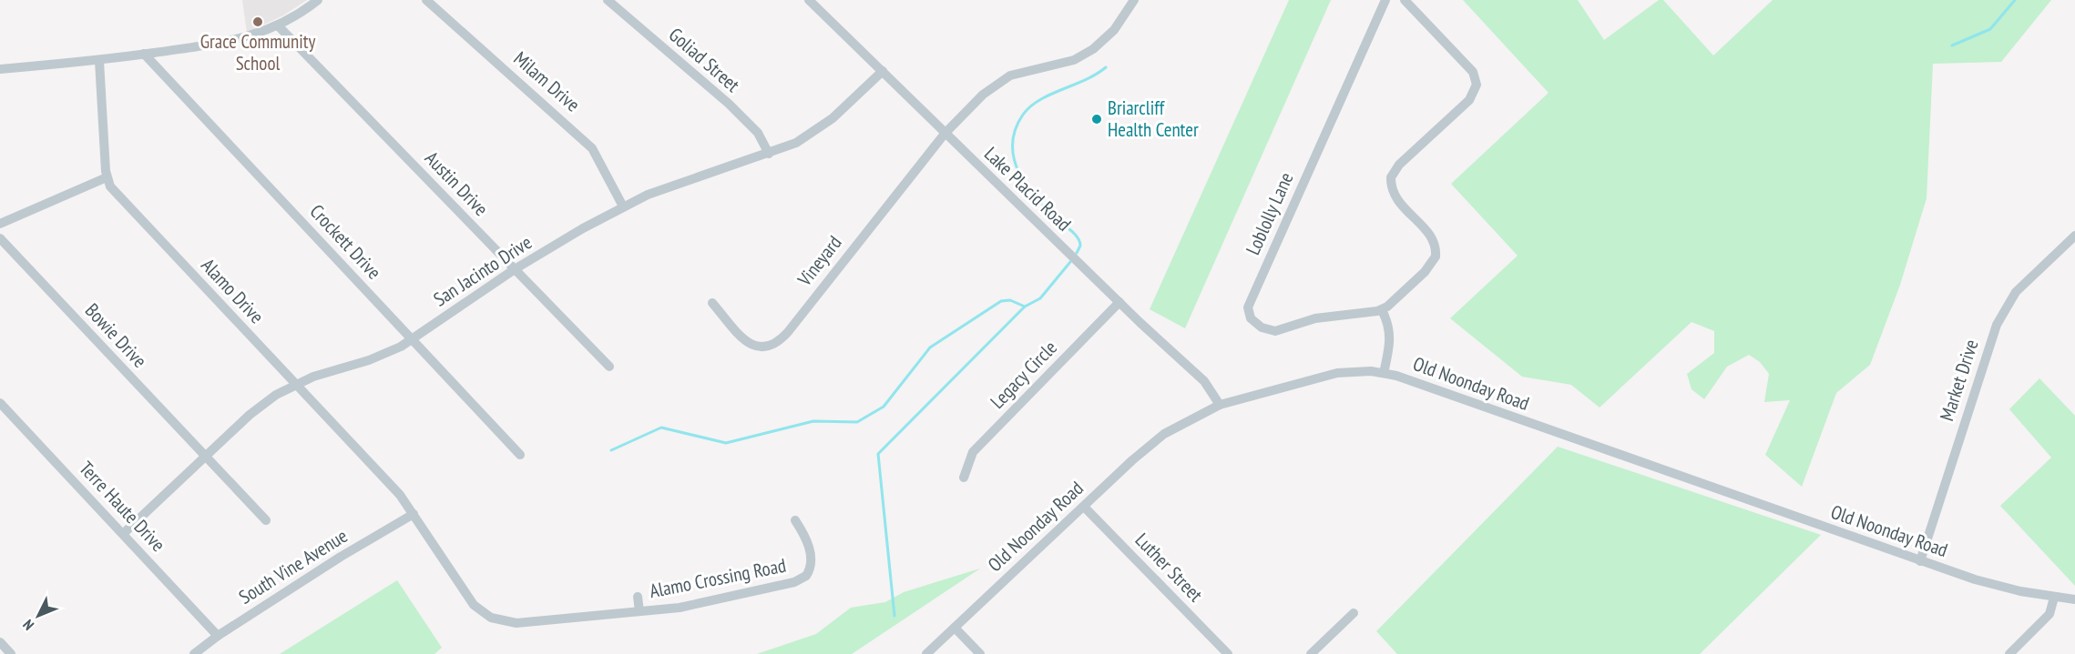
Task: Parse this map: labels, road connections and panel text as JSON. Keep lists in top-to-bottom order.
{
  "streets": {
    "street": [
      "Goliad Street",
      "Milam Drive",
      "Austin Drive",
      "Lake Placid Road",
      "Loblolly Lane",
      "Crockett Drive",
      "Vineyard",
      "San Jacinto Drive",
      "Alamo Drive",
      "Bowie Drive",
      "Legacy Circle",
      "Market Drive",
      "Old Noonday Road",
      "Terre Haute Drive",
      "South Vine Avenue",
      "Luther Street",
      "Alamo Crossing Road"
    ]
  },
  "crossings": [
    ["Goliad Street", "San Jacinto Drive"],
    ["Milam Drive", "San Jacinto Drive"],
    ["Austin Drive", "San Jacinto Drive"],
    ["Lake Placid Road", "Vineyard"],
    ["Lake Placid Road", "San Jacinto Drive"],
    ["Lake Placid Road", "Legacy Circle"],
    ["Lake Placid Road", "Old Noonday Road"],
    ["Crockett Drive", "San Jacinto Drive"],
    ["San Jacinto Drive", "Alamo Drive"],
    ["San Jacinto Drive", "Bowie Drive"],
    ["San Jacinto Drive", "Terre Haute Drive"],
    ["Alamo Drive", "South Vine Avenue"],
    ["Alamo Drive", "Alamo Crossing Road"],
    ["Market Drive", "Old Noonday Road"],
    ["Old Noonday Road", "Luther Street"],
    ["Terre Haute Drive", "South Vine Avenue"],
    ["South Vine Avenue", "Alamo Crossing Road"]
  ],
  "places": ["Grace Community School", "Briarcliff Health Center"],
  "north": "bottom left"
}
